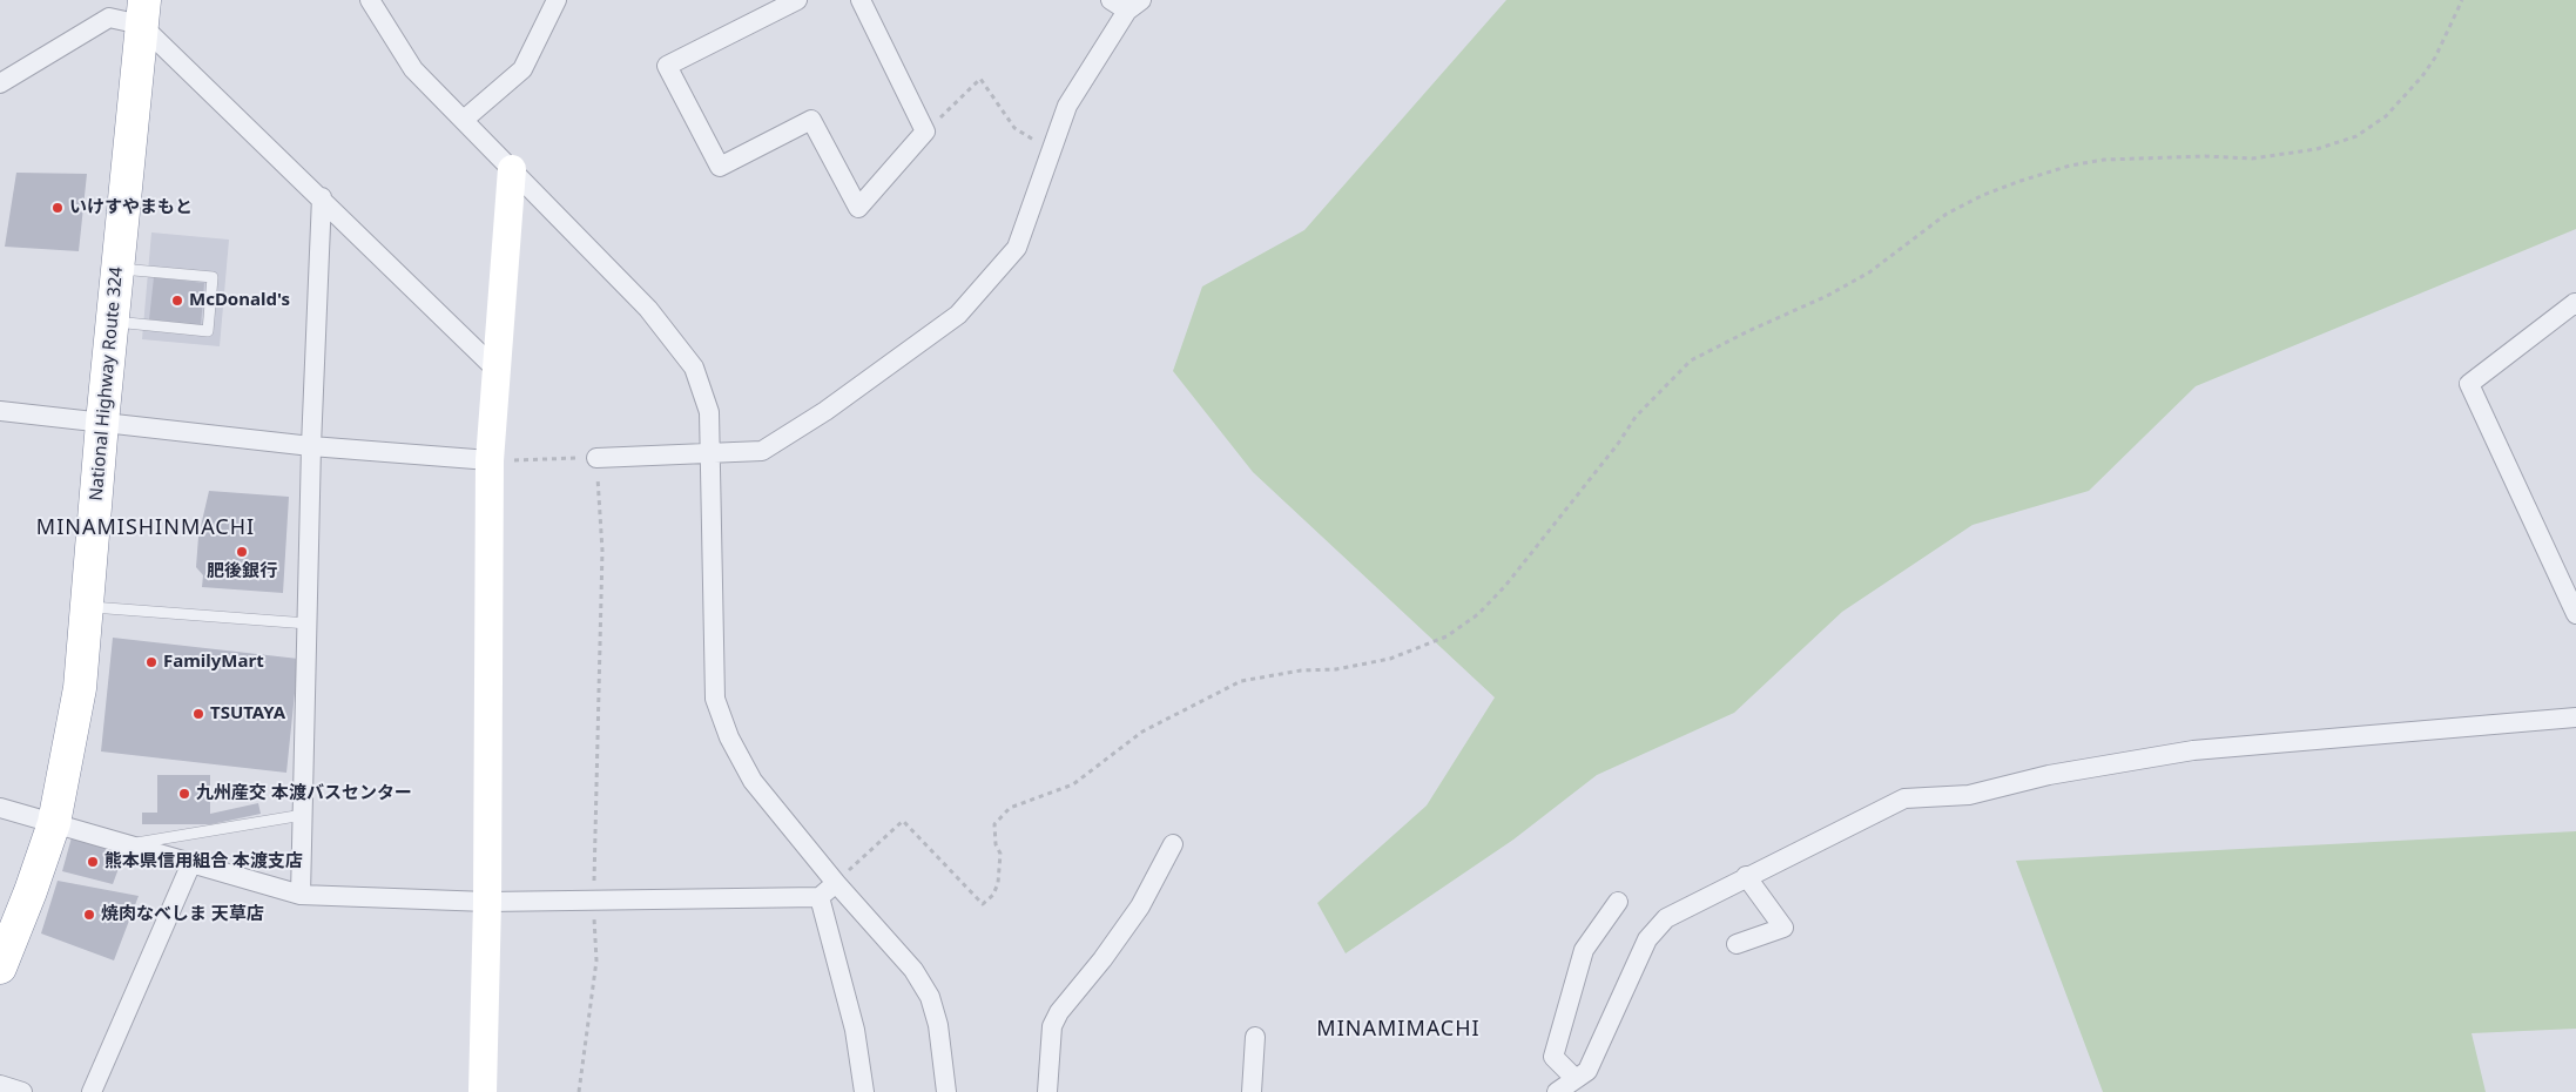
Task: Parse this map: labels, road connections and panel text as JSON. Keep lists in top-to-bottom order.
{
  "streets": {
    "highway": ["National Highway Route 324"]
  },
  "districts": ["MINAMISHINMACHI", "MINAMIMACHI"],
  "places": [
    "いけすやまもと",
    "McDonald's",
    "肥後銀行",
    "FamilyMart",
    "TSUTAYA",
    "九州産交 本渡バスセンター",
    "熊本県信用組合 本渡支店",
    "焼肉なべしま 天草店"
  ]
}
